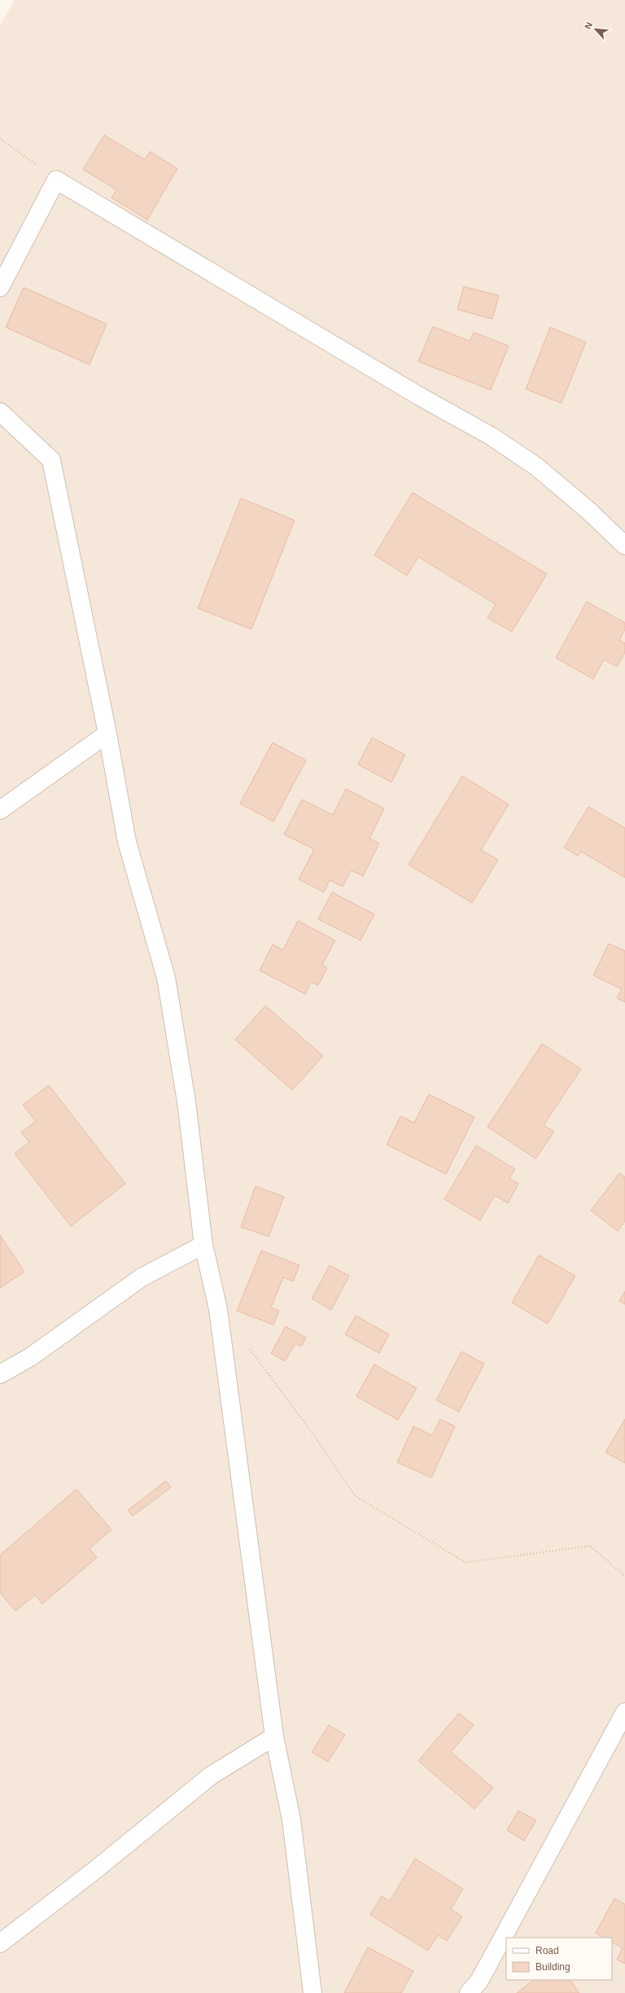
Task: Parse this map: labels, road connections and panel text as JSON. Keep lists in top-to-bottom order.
{
  "legend": ["Road", "Building"],
  "north": "top left"
}
